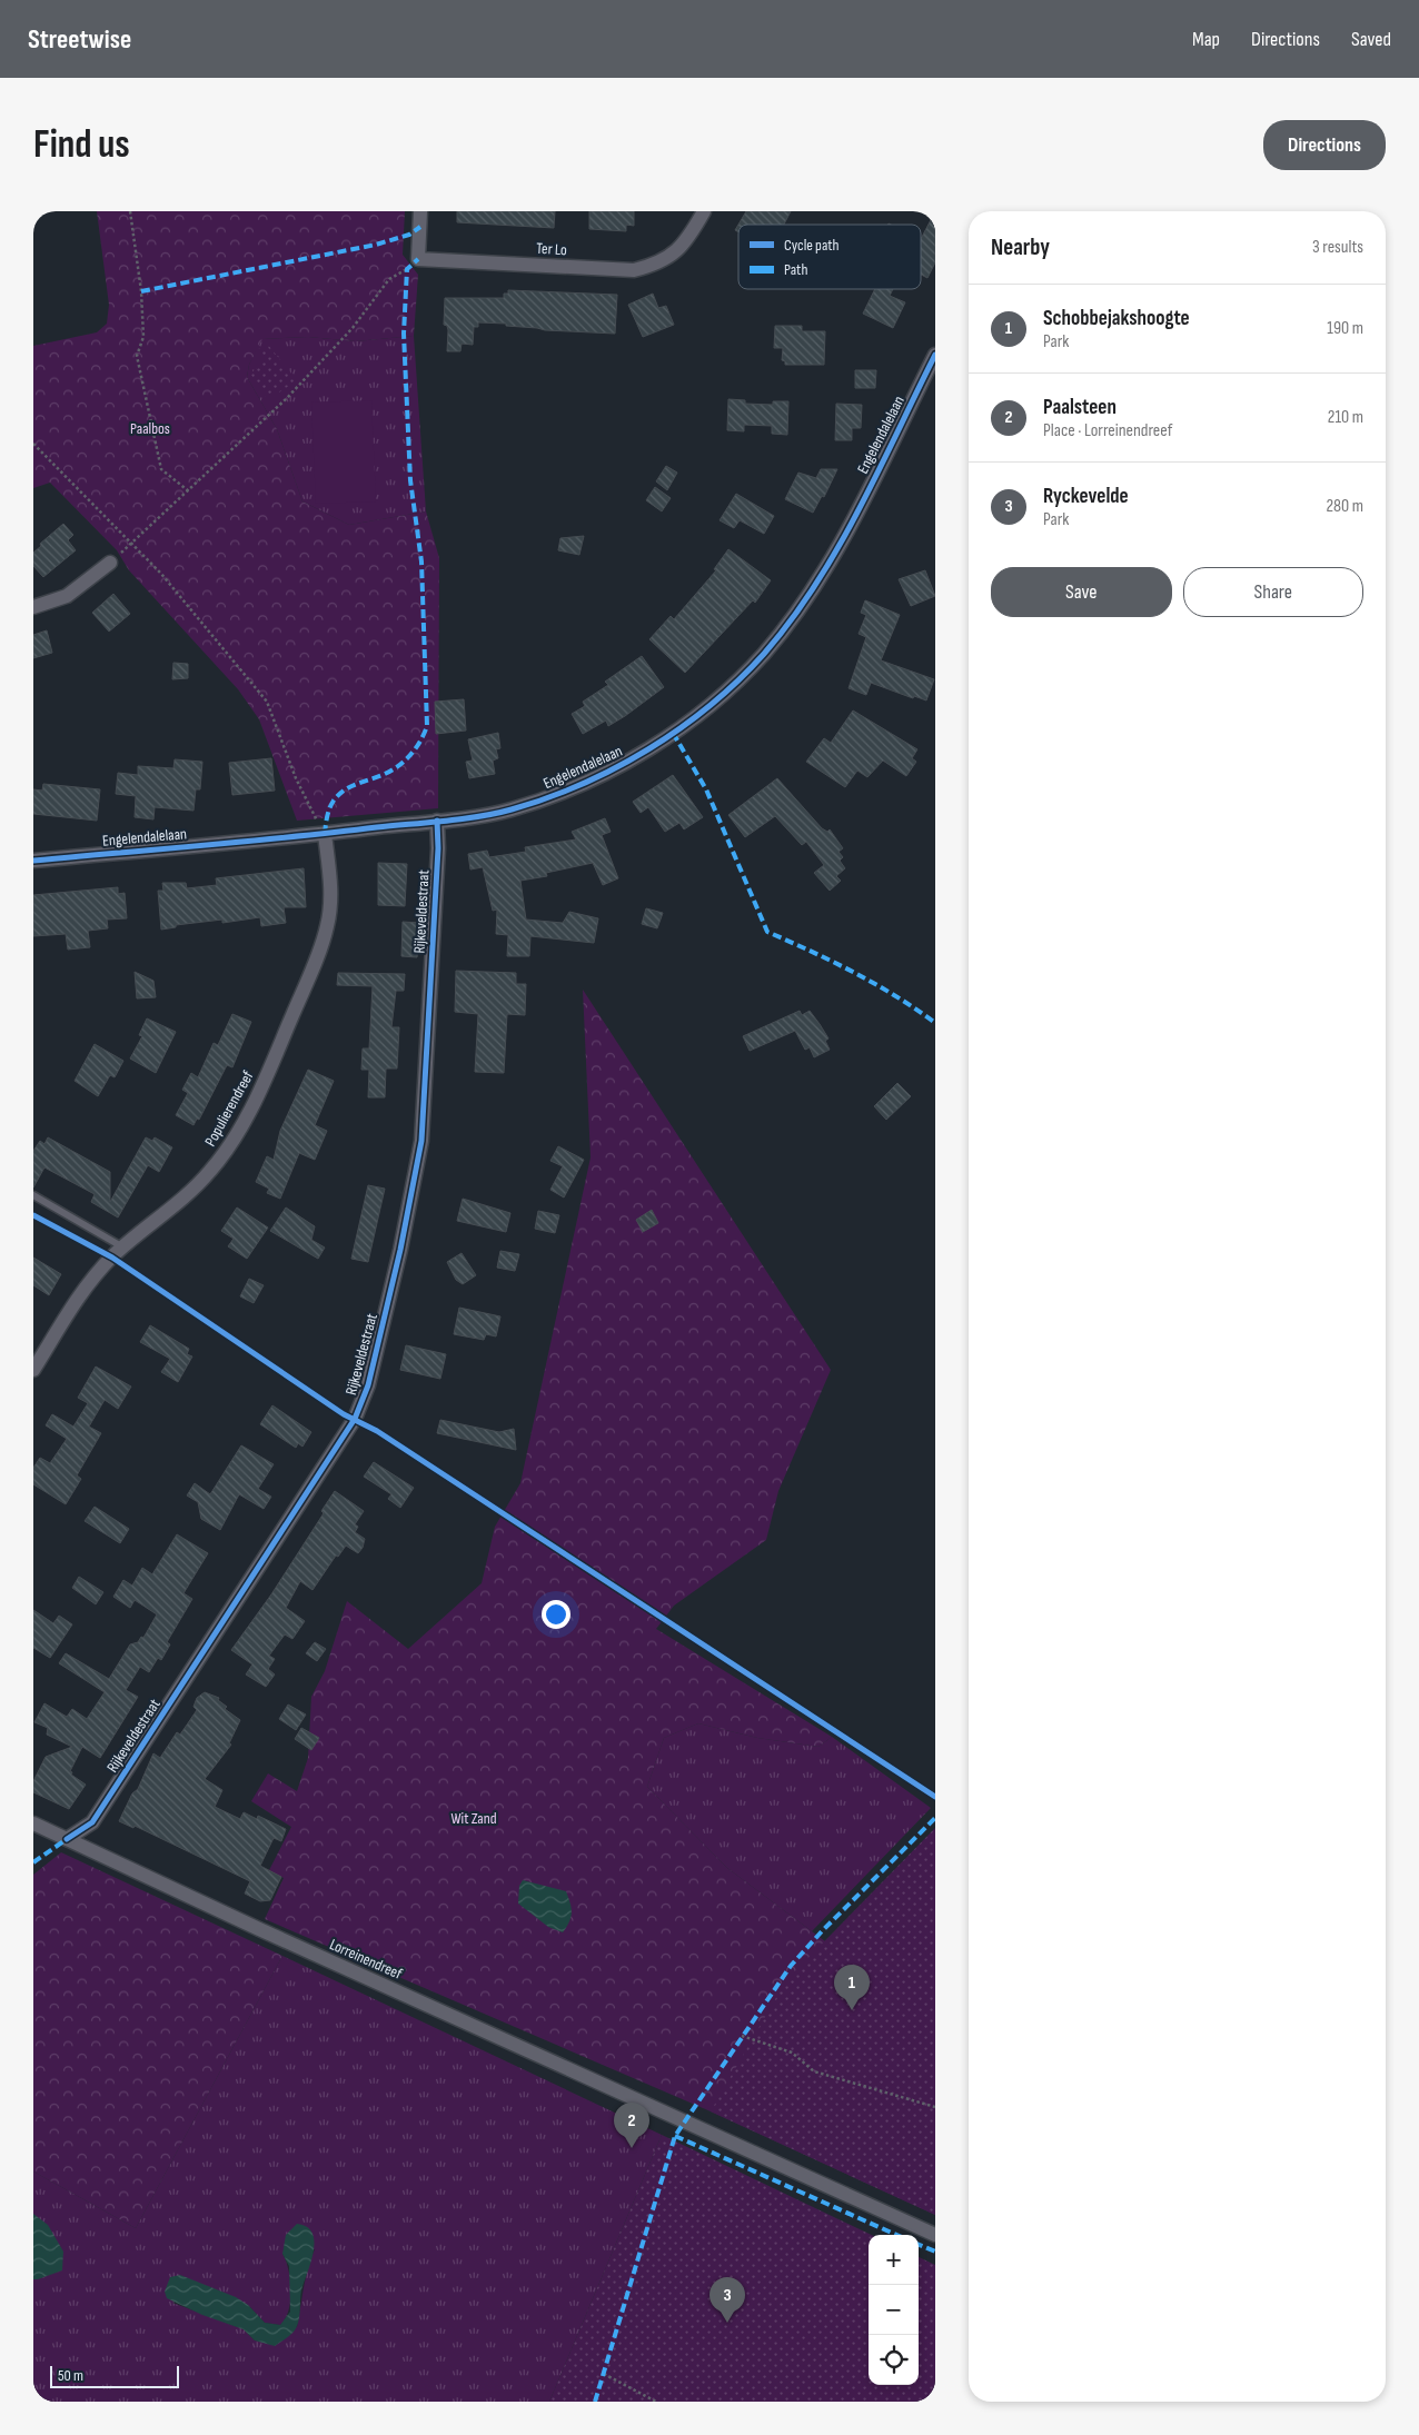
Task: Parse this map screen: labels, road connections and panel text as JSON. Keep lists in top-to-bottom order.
{
  "streets": {
    "street": [
      "Ter Lo",
      "Engelendalelaan",
      "Rijkeveldestraat",
      "Populierendreef",
      "Lorreinendreef"
    ]
  },
  "crossings": [
    ["Engelendalelaan", "Rijkeveldestraat"],
    ["Engelendalelaan", "Populierendreef"],
    ["Rijkeveldestraat", "Lorreinendreef"]
  ],
  "parks": ["Paalbos", "Wit Zand"],
  "legend": ["Cycle path", "Path"],
  "scale_bar": "50 m",
  "page": {
    "header": "Streetwise",
    "nav": ["Map", "Directions", "Saved"],
    "buttons": [
      "Directions",
      ["Save", "Share"]
    ],
    "title": "Find us",
    "heading": ["Nearby", "3 results"],
    "list": [
      {
        "mark": "1",
        "name": "Schobbejakshoogte",
        "note": "Park",
        "value": "190 m"
      },
      {
        "mark": "2",
        "name": "Paalsteen",
        "note": "Place · Lorreinendreef",
        "value": "210 m"
      },
      {
        "mark": "3",
        "name": "Ryckevelde",
        "note": "Park",
        "value": "280 m"
      }
    ],
    "pins": ["1", "2", "3"],
    "map_buttons": ["+", "−"],
    "scale": "50 m"
  }
}
